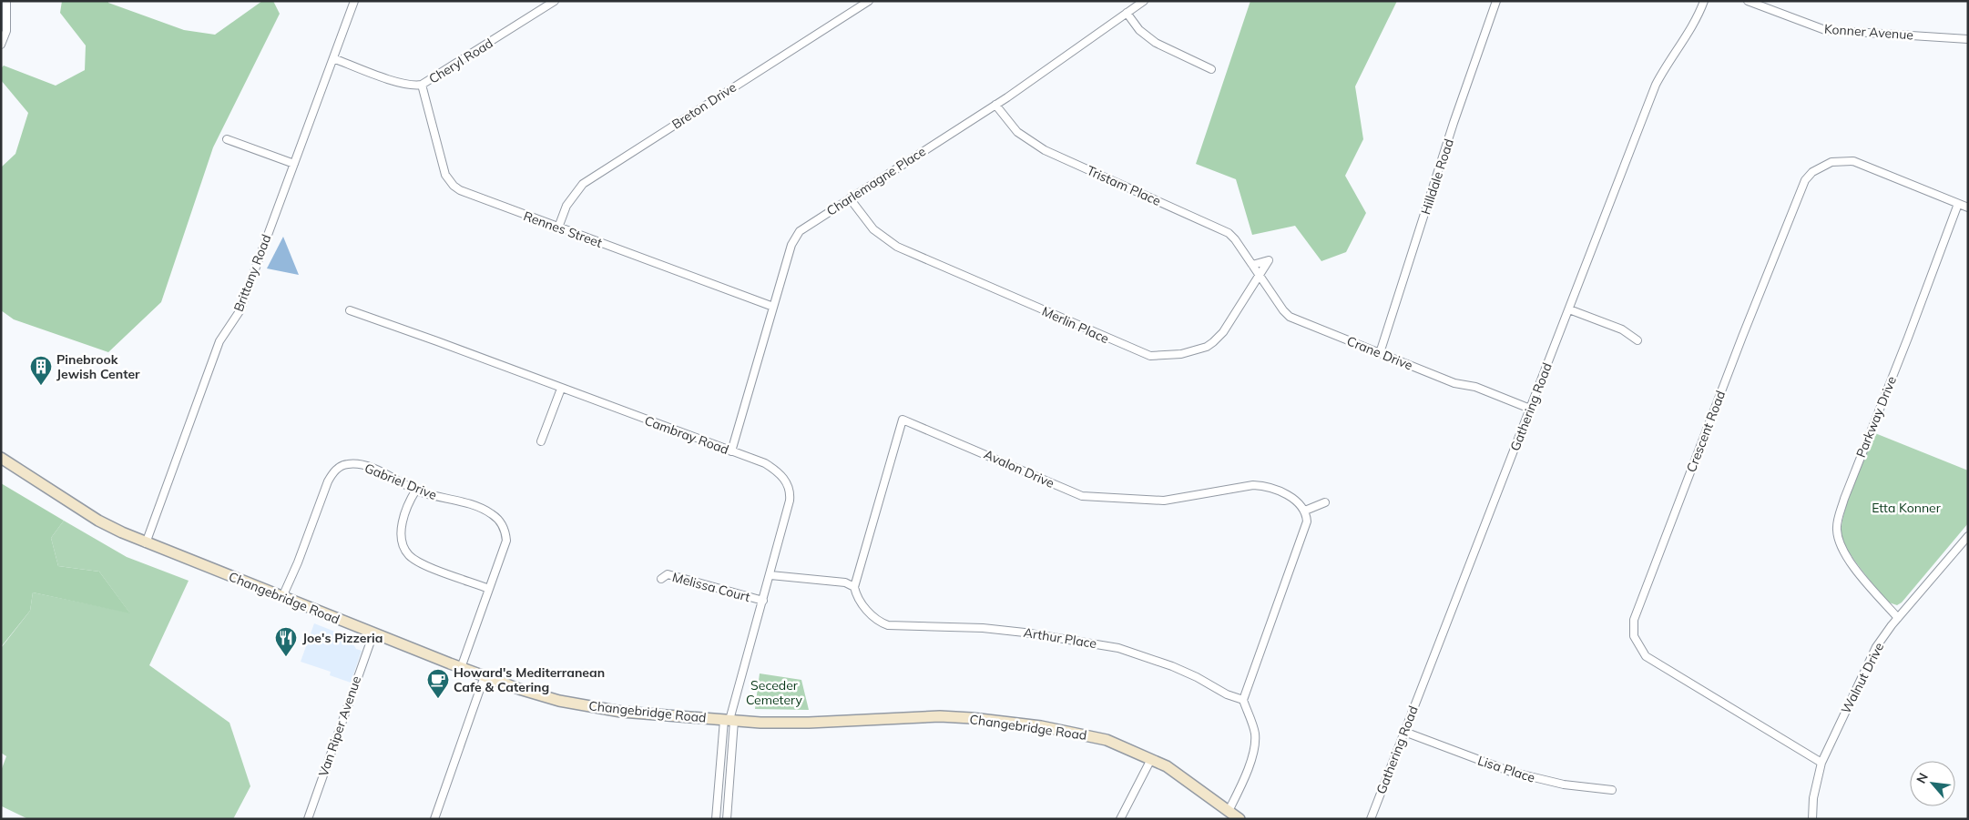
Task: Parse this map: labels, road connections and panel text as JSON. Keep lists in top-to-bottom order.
{
  "streets": {
    "main road": ["Changebridge Road"],
    "street": [
      "Konner Avenue",
      "Cheryl Road",
      "Breton Drive",
      "Hilldale Road",
      "Charlemagne Place",
      "Tristam Place",
      "Rennes Street",
      "Brittany Road",
      "Merlin Place",
      "Crane Drive",
      "Gathering Road",
      "Parkway Drive",
      "Crescent Road",
      "Cambray Road",
      "Avalon Drive",
      "Gabriel Drive",
      "Melissa Court",
      "Arthur Place",
      "Walnut Drive",
      "Van Riper Avenue",
      "Lisa Place"
    ]
  },
  "crossings": [
    ["Cheryl Road", "Rennes Street"],
    ["Cheryl Road", "Brittany Road"],
    ["Breton Drive", "Rennes Street"],
    ["Hilldale Road", "Crane Drive"],
    ["Charlemagne Place", "Tristam Place"],
    ["Charlemagne Place", "Rennes Street"],
    ["Charlemagne Place", "Merlin Place"],
    ["Charlemagne Place", "Cambray Road"],
    ["Tristam Place", "Merlin Place"],
    ["Tristam Place", "Crane Drive"],
    ["Brittany Road", "Changebridge Road"],
    ["Merlin Place", "Crane Drive"],
    ["Crane Drive", "Gathering Road"],
    ["Gathering Road", "Lisa Place"],
    ["Parkway Drive", "Crescent Road"],
    ["Parkway Drive", "Walnut Drive"],
    ["Crescent Road", "Walnut Drive"],
    ["Cambray Road", "Melissa Court"],
    ["Cambray Road", "Changebridge Road"],
    ["Avalon Drive", "Arthur Place"],
    ["Gabriel Drive", "Changebridge Road"],
    ["Changebridge Road", "Van Riper Avenue"]
  ],
  "parks": ["Etta Konner", "Seceder Cemetery"],
  "places": {
    "building": ["Pinebrook Jewish Center"],
    "restaurant": ["Joe's Pizzeria"],
    "cafe": ["Howard's Mediterranean Cafe & Catering"]
  },
  "north": "top left"
}
